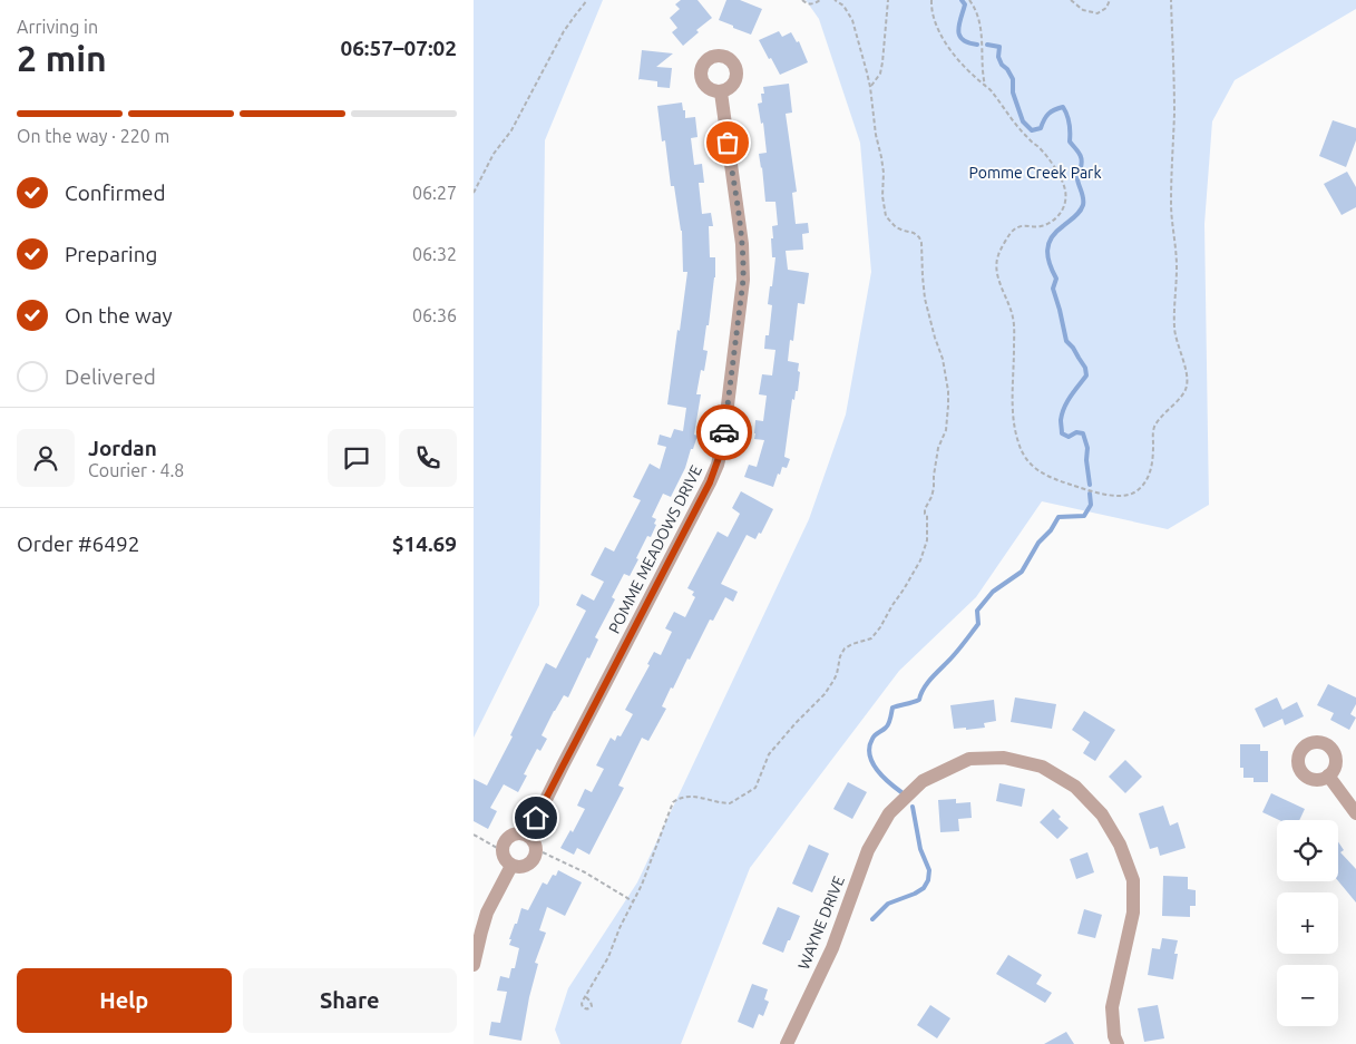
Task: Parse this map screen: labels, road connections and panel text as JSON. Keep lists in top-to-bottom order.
{
  "streets": {
    "street": ["POMME MEADOWS DRIVE", "WAYNE DRIVE"]
  },
  "parks": ["Pomme Creek Park"],
  "page": {
    "heading": ["2 min", "Arriving in", "06:57–07:02"],
    "panel": [
      "Jordan",
      "Courier · 4.8",
      "Order #6492",
      "$14.69"
    ],
    "bar": "On the way · 220 m",
    "list": [
      ["Confirmed", "06:27"],
      ["Preparing", "06:32"],
      ["On the way", "06:36"],
      "Delivered"
    ],
    "map_buttons": ["+", "−"],
    "buttons": ["Help", "Share"]
  }
}
